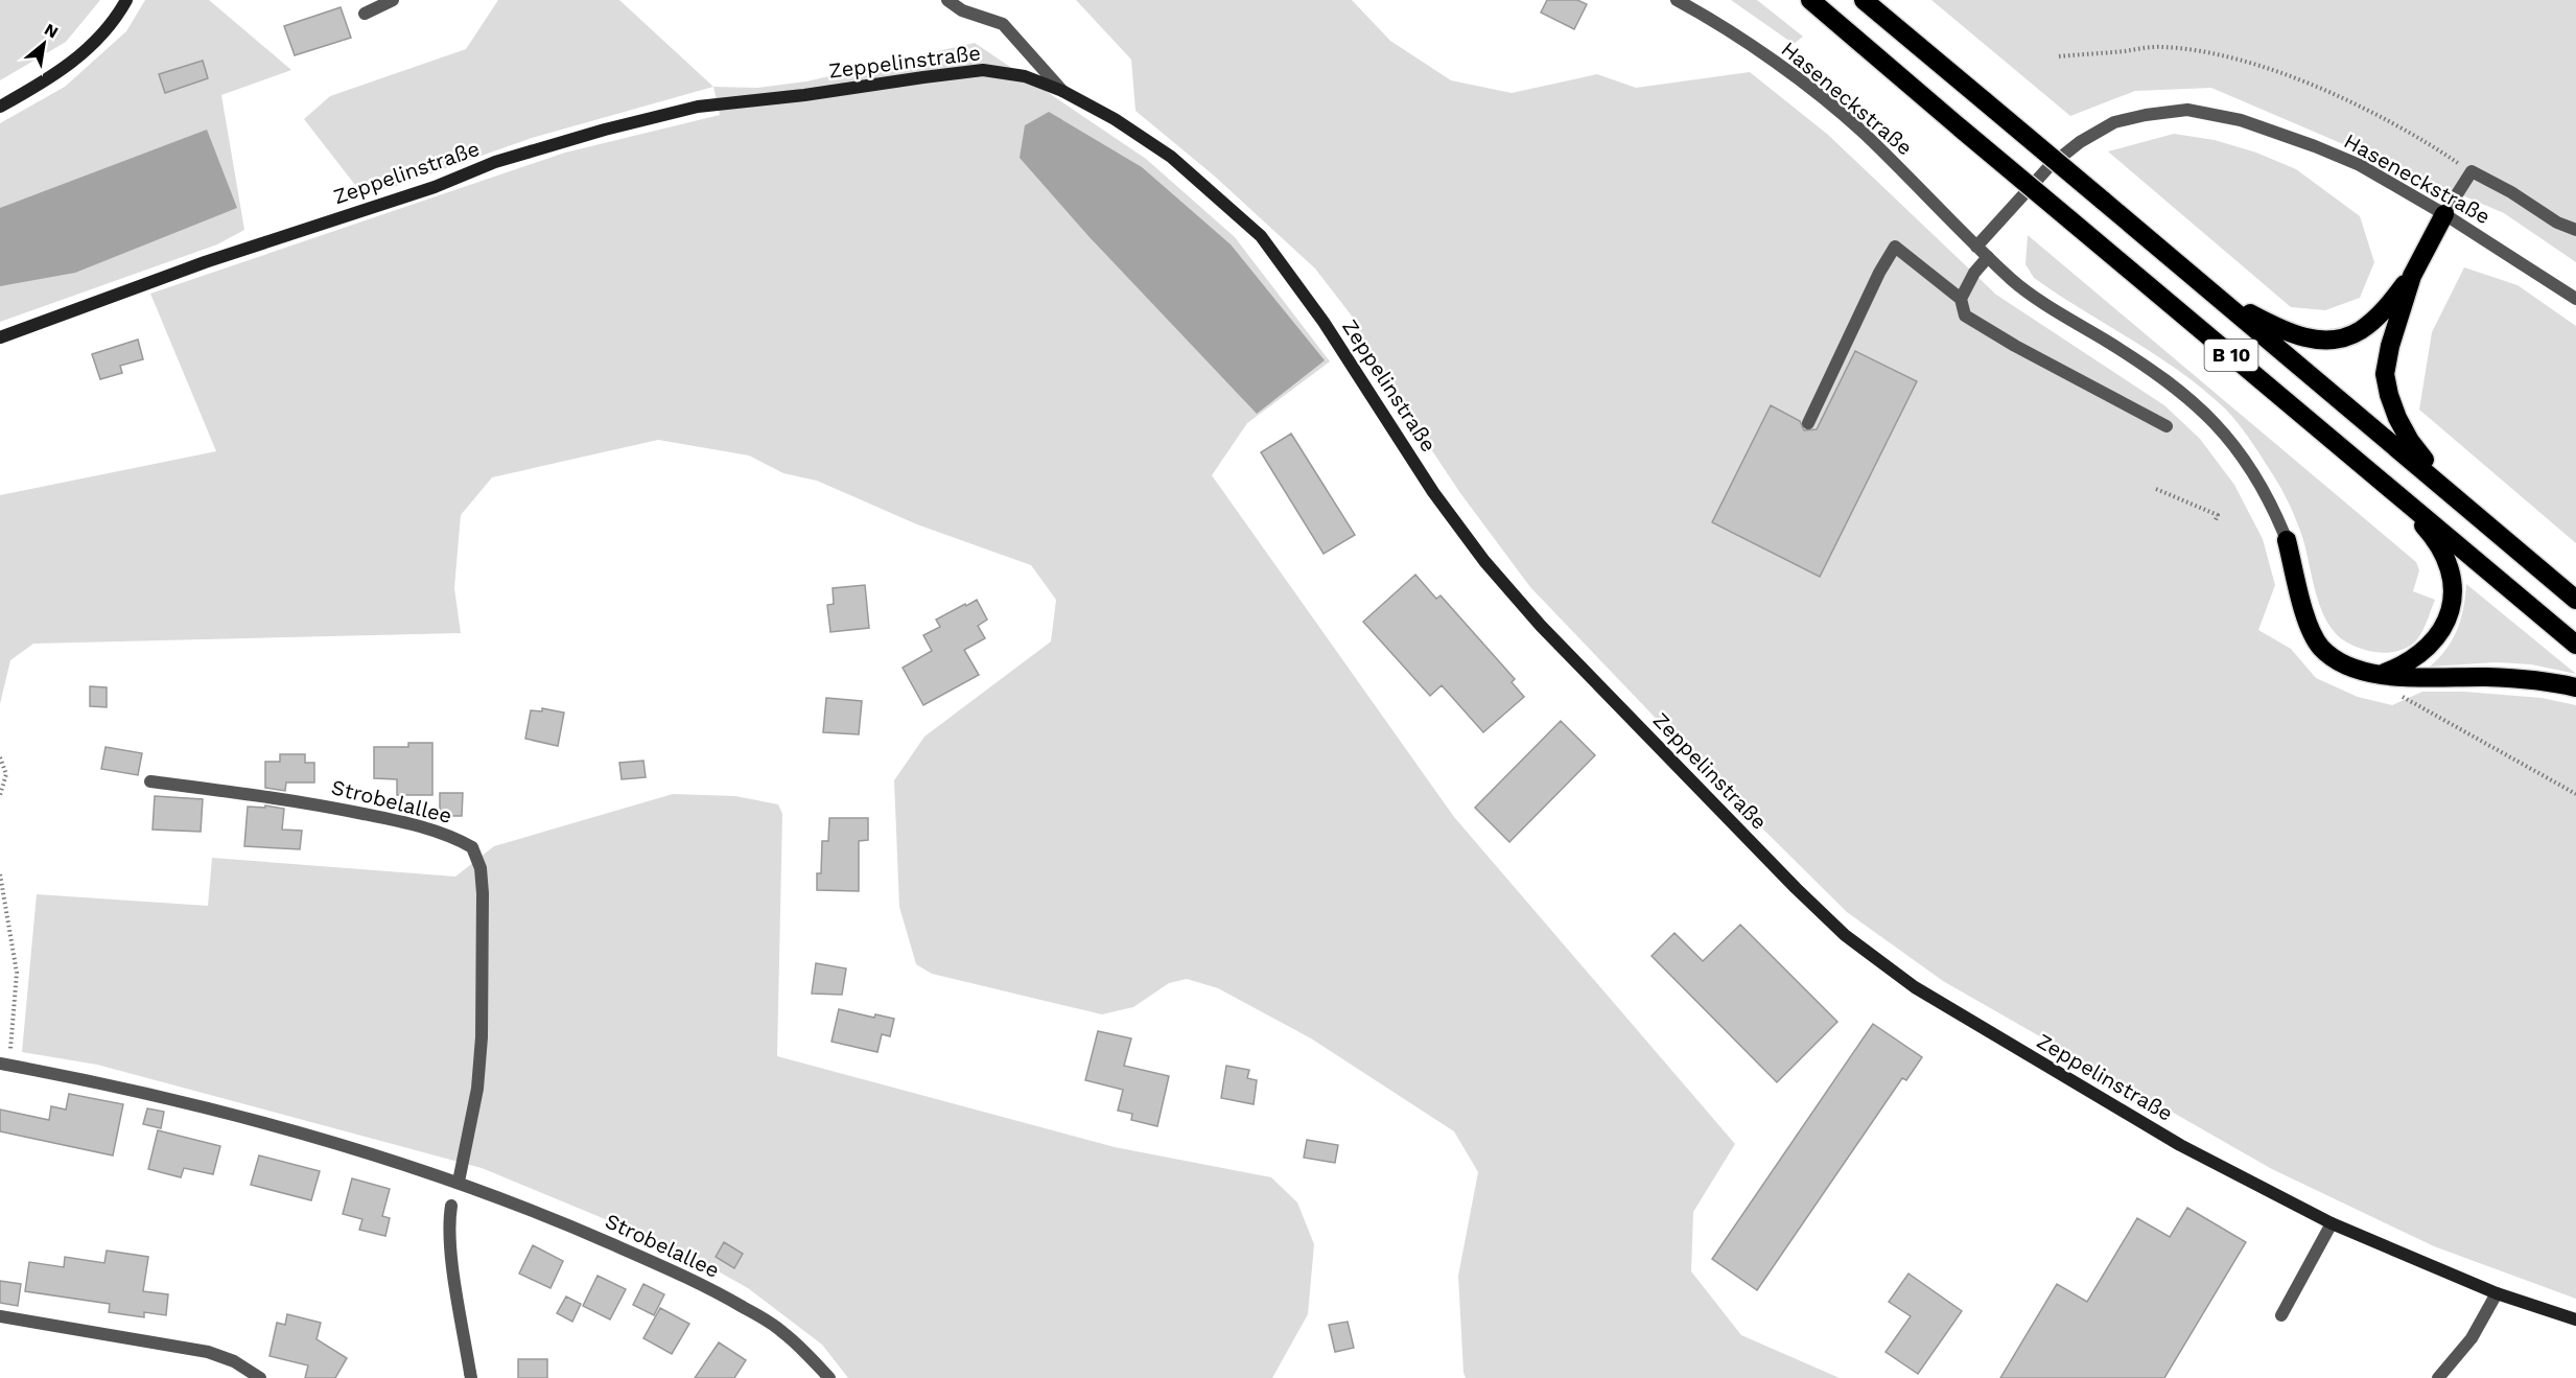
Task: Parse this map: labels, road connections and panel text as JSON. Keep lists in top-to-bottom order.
{
  "streets": {
    "highway": ["B 10"],
    "street": ["Zeppelinstraße", "Haseneckstraße", "Strobelallee"]
  },
  "north": "top right"
}
